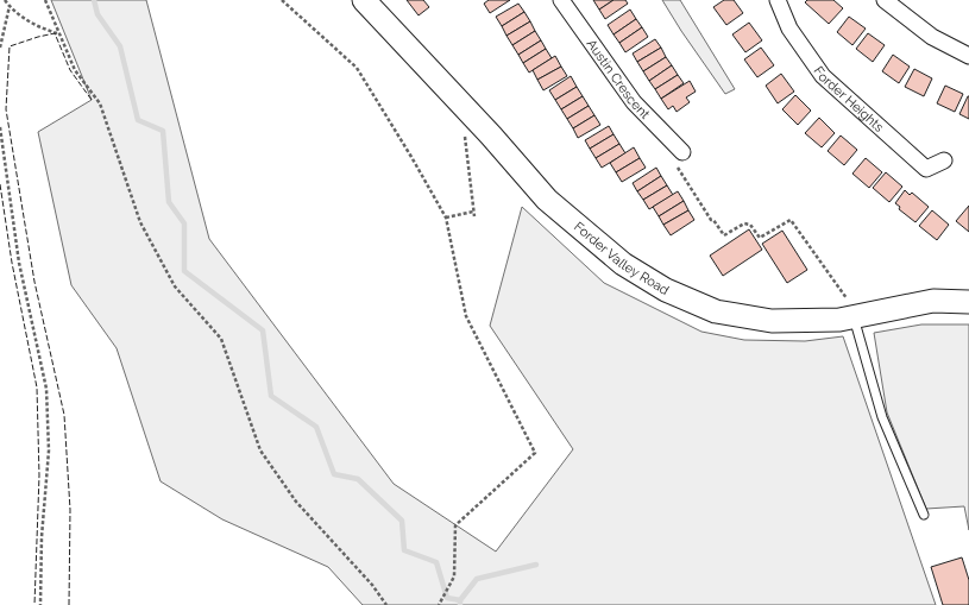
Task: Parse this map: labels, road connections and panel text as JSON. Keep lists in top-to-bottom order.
{
  "streets": {
    "main road": ["Forder Valley Road"],
    "street": ["Austin Crescent", "Forder Heights"]
  }
}
